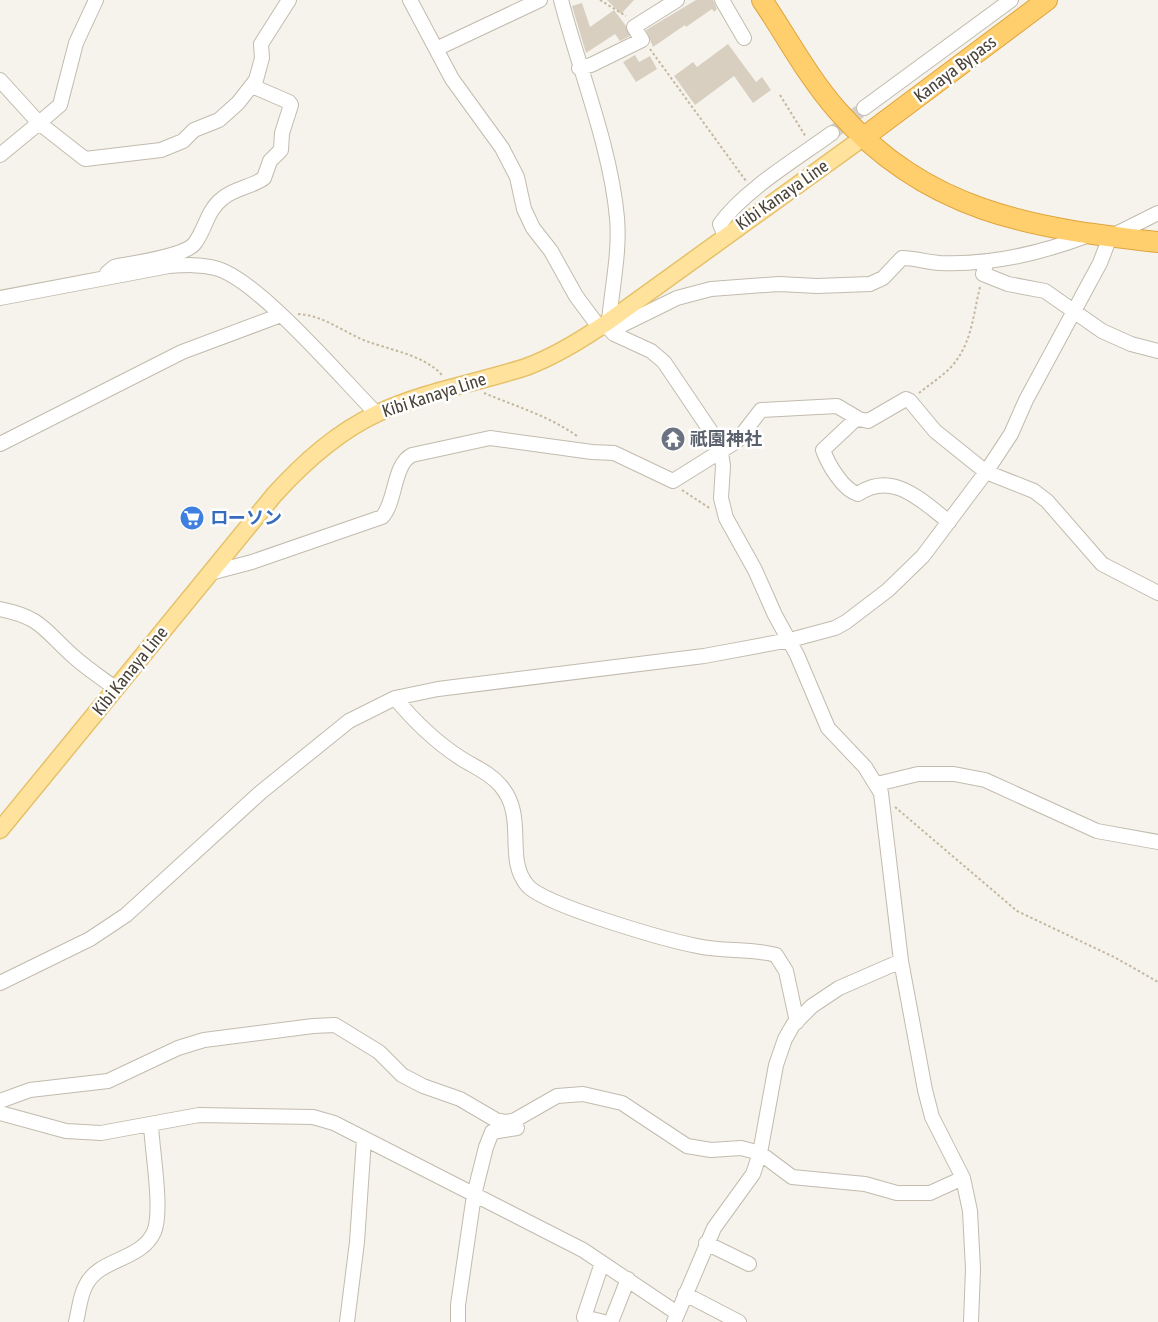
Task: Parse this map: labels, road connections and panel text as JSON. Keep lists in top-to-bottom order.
{
  "streets": {
    "highway": ["Kanaya Bypass"],
    "main road": ["Kibi Kanaya Line"]
  },
  "crossings": [
    ["Kanaya Bypass", "Kibi Kanaya Line"]
  ],
  "places": {
    "temple": ["祇園神社"],
    "supermarket": ["ローソン"]
  }
}
